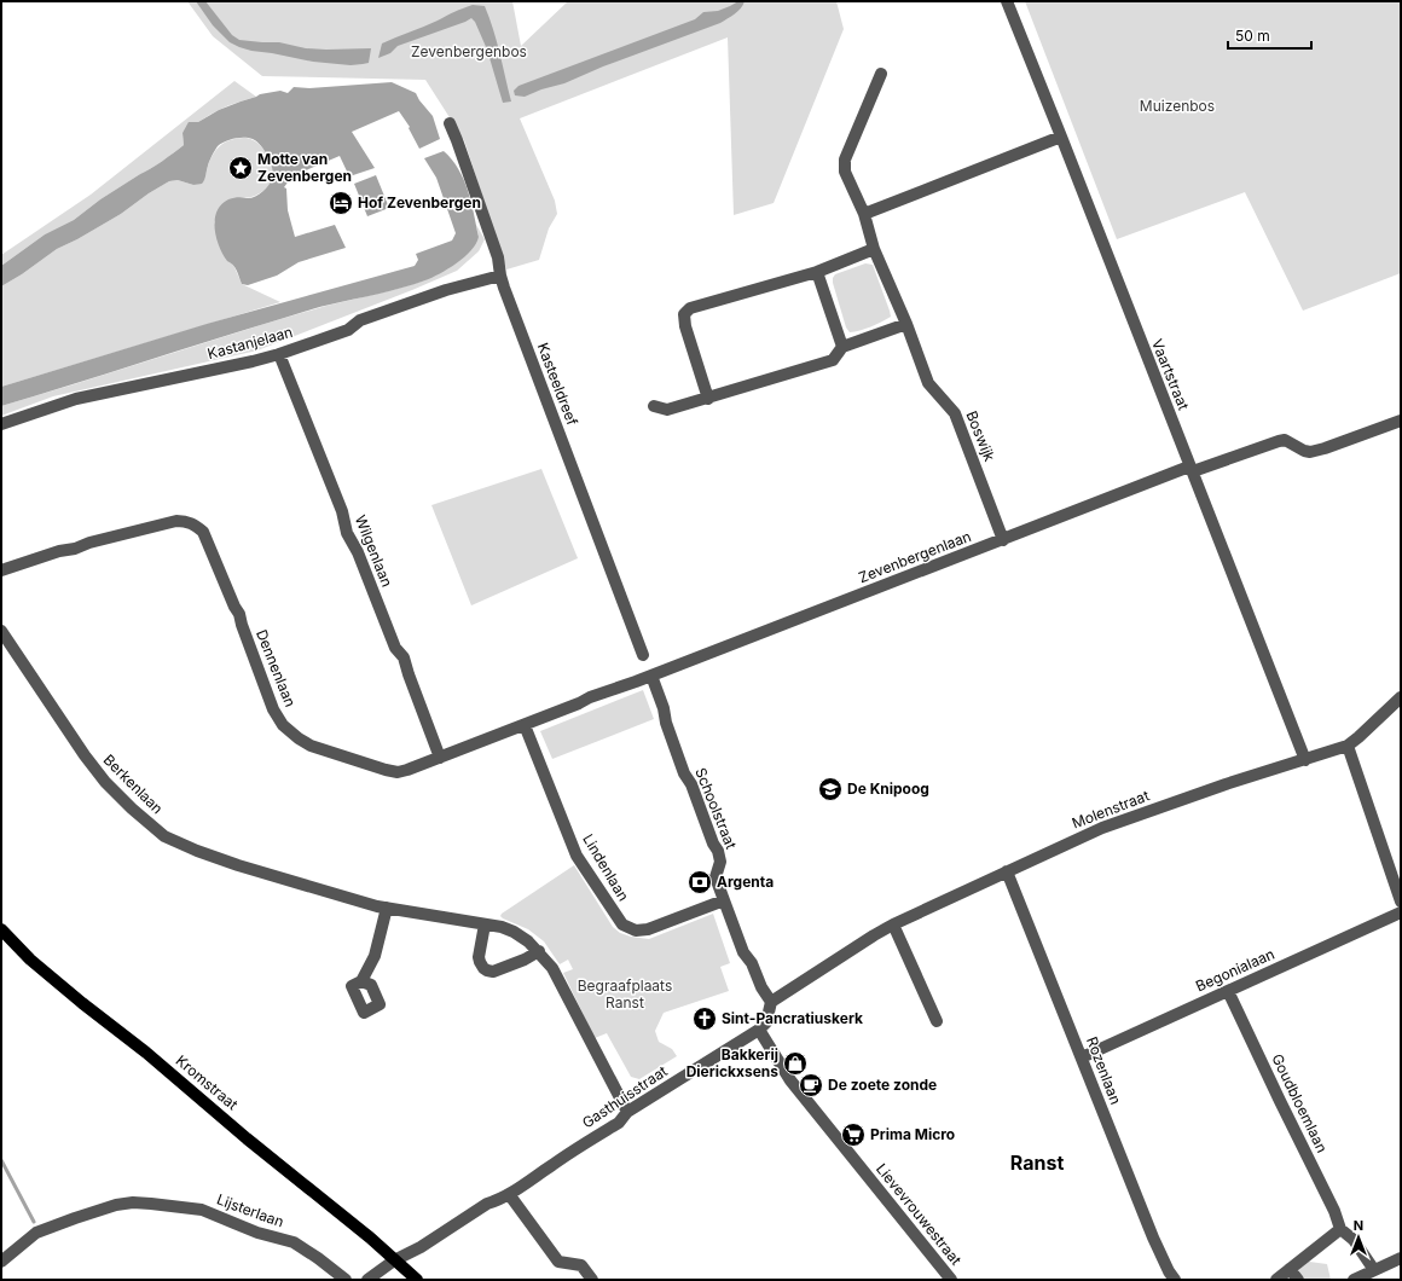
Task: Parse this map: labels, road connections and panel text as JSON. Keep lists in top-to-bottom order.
{
  "streets": {
    "main road": ["Kromstraat"],
    "street": [
      "Kastanjelaan",
      "Vaartstraat",
      "Kasteeldreef",
      "Boswijk",
      "Wilgenlaan",
      "Zevenbergenlaan",
      "Dennenlaan",
      "Berkenlaan",
      "Schoolstraat",
      "Molenstraat",
      "Lindenlaan",
      "Begonialaan",
      "Rozenlaan",
      "Gasthuisstraat",
      "Goudbloemlaan",
      "Lijsterlaan",
      "Lievevrouwestraat"
    ]
  },
  "crossings": [
    ["Kastanjelaan", "Kasteeldreef"],
    ["Kastanjelaan", "Wilgenlaan"],
    ["Vaartstraat", "Zevenbergenlaan"],
    ["Vaartstraat", "Molenstraat"],
    ["Boswijk", "Zevenbergenlaan"],
    ["Wilgenlaan", "Dennenlaan"],
    ["Zevenbergenlaan", "Dennenlaan"],
    ["Zevenbergenlaan", "Schoolstraat"],
    ["Dennenlaan", "Schoolstraat"],
    ["Dennenlaan", "Lindenlaan"],
    ["Berkenlaan", "Gasthuisstraat"],
    ["Schoolstraat", "Molenstraat"],
    ["Schoolstraat", "Lindenlaan"],
    ["Molenstraat", "Rozenlaan"],
    ["Begonialaan", "Rozenlaan"],
    ["Begonialaan", "Goudbloemlaan"],
    ["Kromstraat", "Gasthuisstraat"],
    ["Gasthuisstraat", "Lievevrouwestraat"]
  ],
  "districts": ["Ranst"],
  "parks": ["Zevenbergenbos", "Muizenbos", "Begraafplaats Ranst"],
  "places": {
    "place": ["Motte van Zevenbergen"],
    "hotel": ["Hof Zevenbergen"],
    "school or university": ["De Knipoog"],
    "bank": ["Argenta"],
    "church": ["Sint-Pancratiuskerk"],
    "shop": ["Bakkerij Dierickxsens"],
    "cafe": ["De zoete zonde"],
    "supermarket": ["Prima Micro"]
  },
  "scale_bar": "50 m",
  "north": "top"
}
